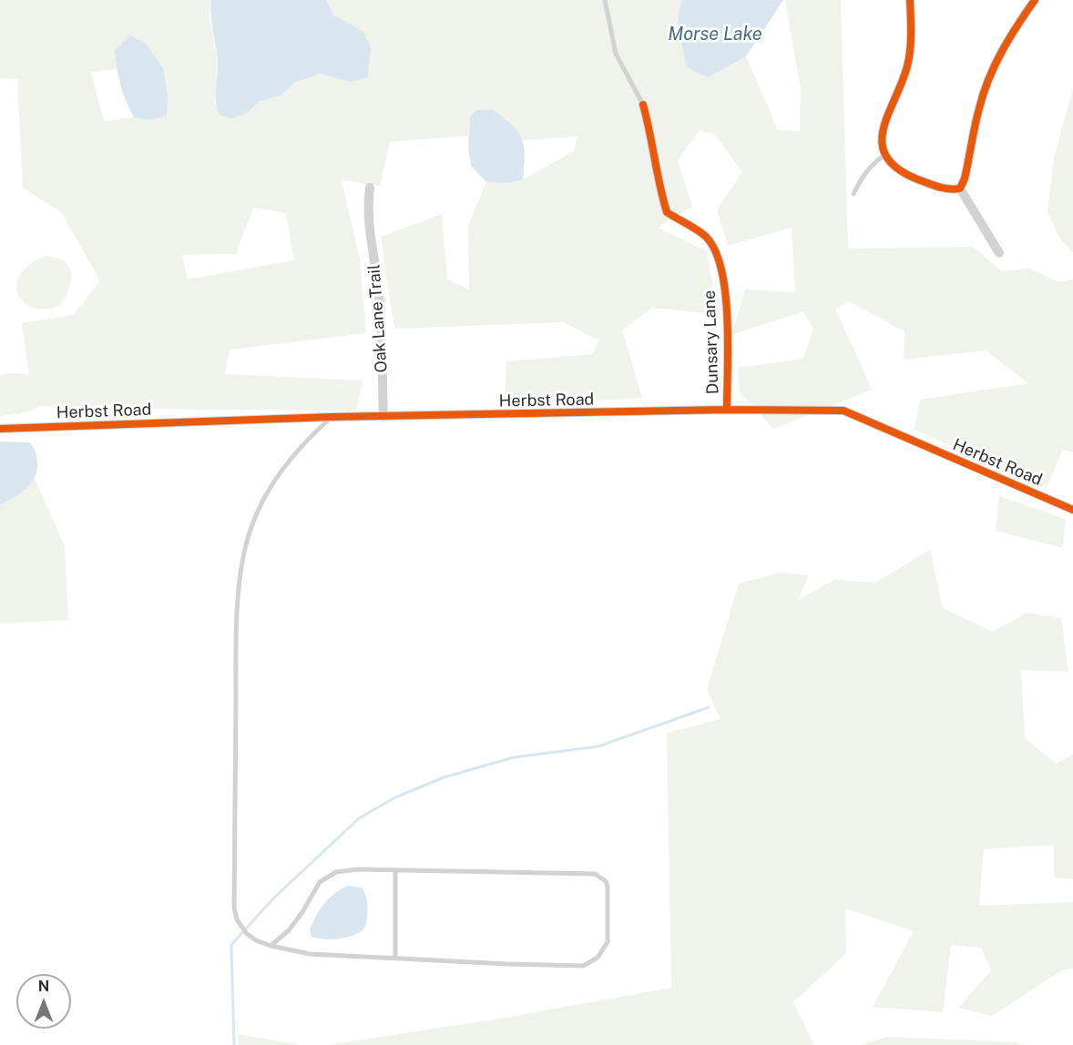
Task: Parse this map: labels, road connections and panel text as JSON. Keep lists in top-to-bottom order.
{
  "streets": {
    "street": ["Oak Lane Trail", "Dunsary Lane", "Herbst Road"]
  },
  "crossings": [
    ["Oak Lane Trail", "Herbst Road"],
    ["Dunsary Lane", "Herbst Road"]
  ],
  "water": ["Morse Lake"],
  "north": "top"
}
